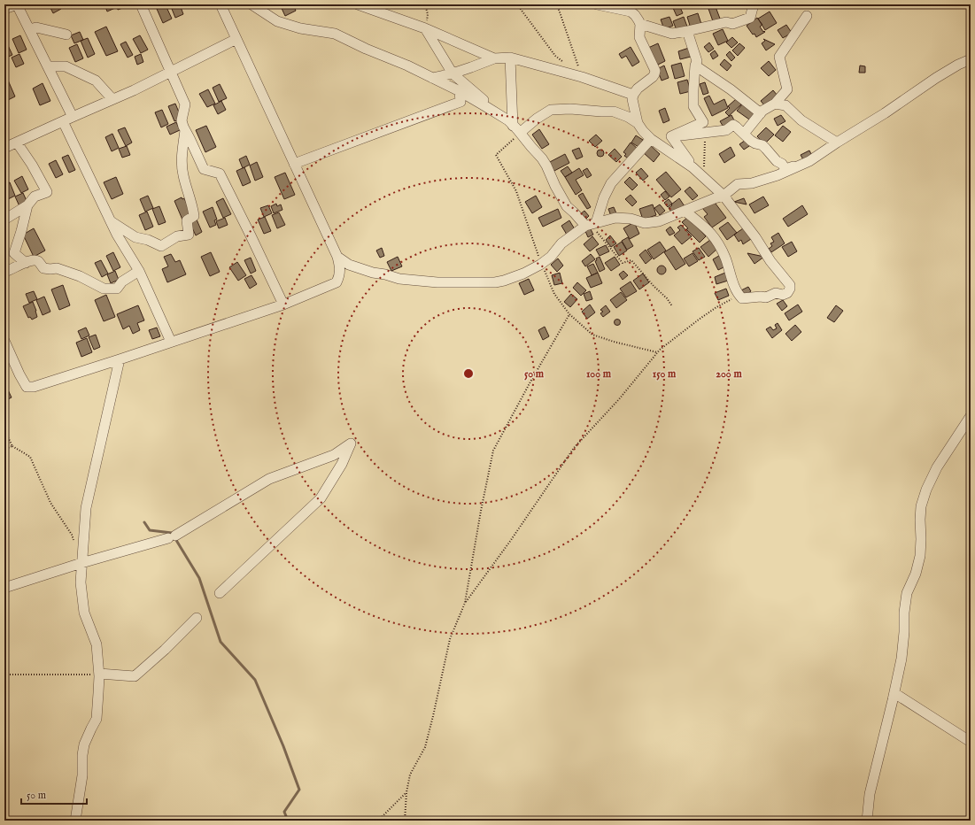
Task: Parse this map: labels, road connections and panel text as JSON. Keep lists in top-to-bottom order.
{
  "scale_bar": "50 m",
  "rings": [
    "50 m",
    "100 m",
    "150 m",
    "200 m"
  ]
}
